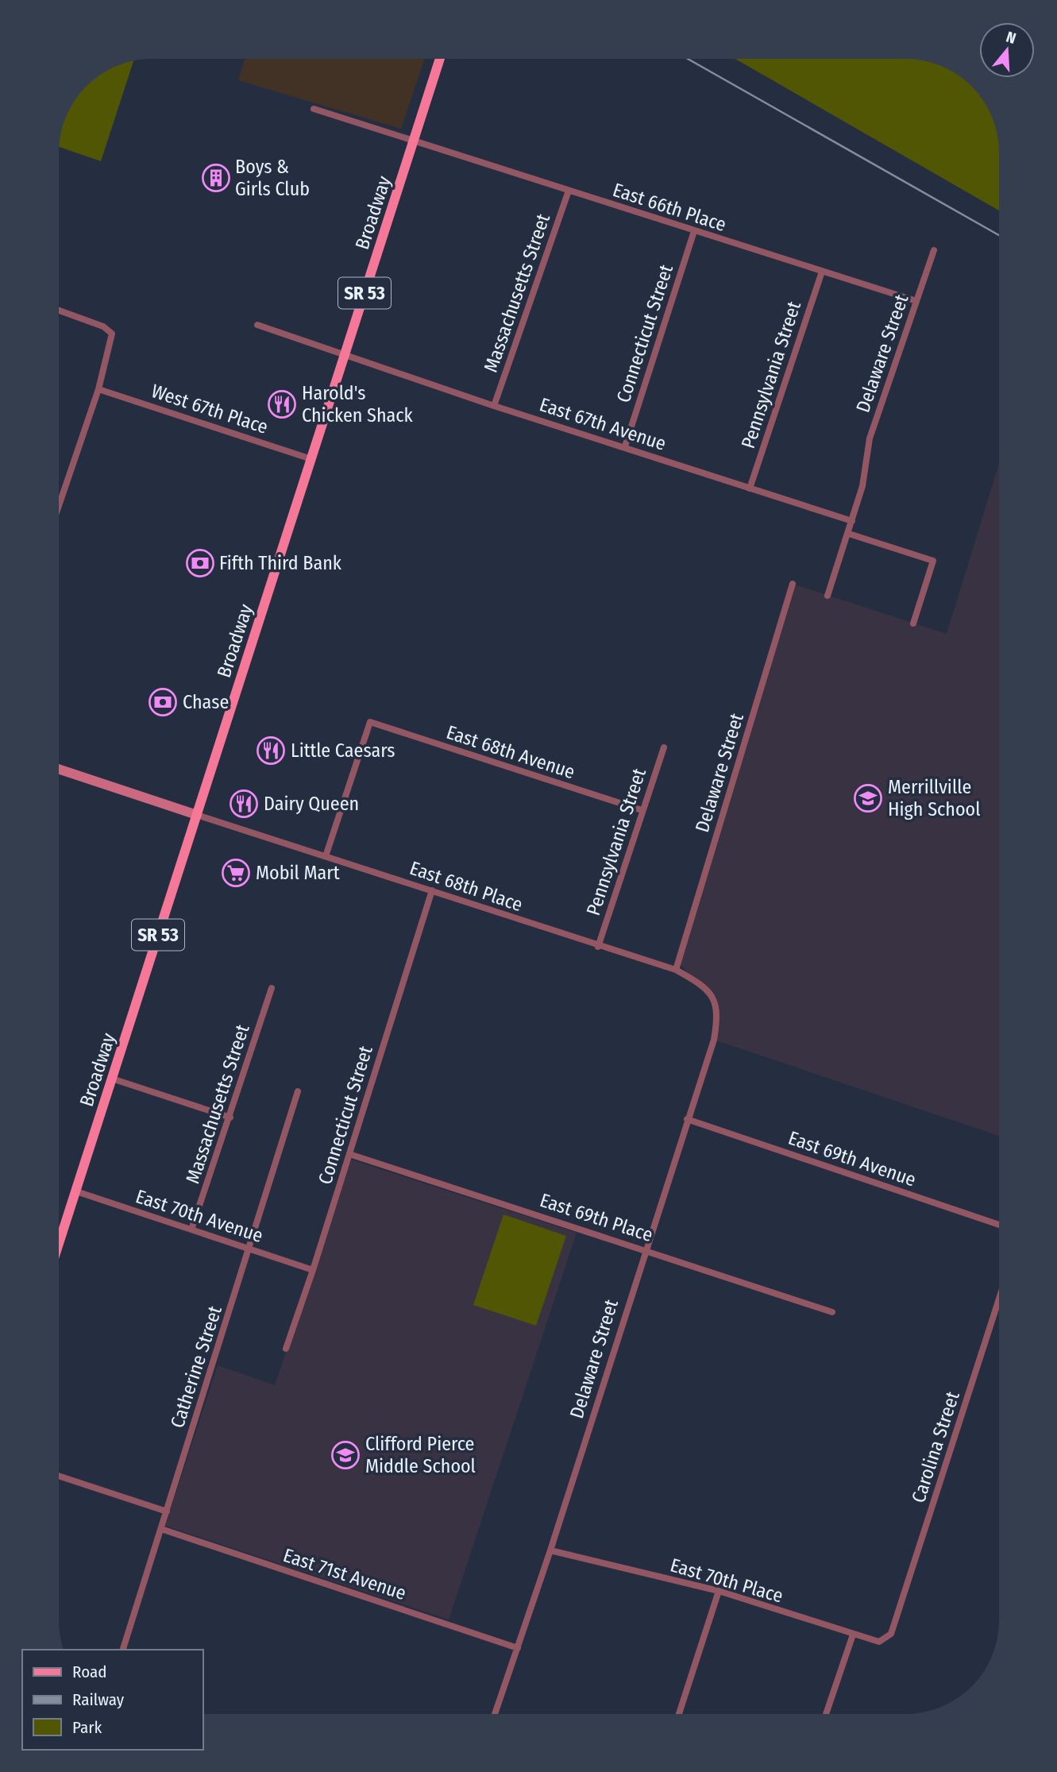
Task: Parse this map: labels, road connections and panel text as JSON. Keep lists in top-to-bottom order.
{
  "streets": {
    "main road": ["Broadway", "SR 53"],
    "street": [
      "East 66th Place",
      "Massachusetts Street",
      "Connecticut Street",
      "Delaware Street",
      "Pennsylvania Street",
      "West 67th Place",
      "East 67th Avenue",
      "East 68th Avenue",
      "East 68th Place",
      "East 69th Avenue",
      "East 70th Avenue",
      "East 69th Place",
      "Catherine Street",
      "Carolina Street",
      "East 71st Avenue",
      "East 70th Place"
    ]
  },
  "crossings": [
    ["East 66th Place", "Broadway"],
    ["East 66th Place", "Massachusetts Street"],
    ["East 66th Place", "Connecticut Street"],
    ["East 66th Place", "Delaware Street"],
    ["East 66th Place", "Pennsylvania Street"],
    ["Broadway", "West 67th Place"],
    ["Broadway", "East 67th Avenue"],
    ["Broadway", "East 68th Place"],
    ["Broadway", "East 70th Avenue"],
    ["Massachusetts Street", "East 67th Avenue"],
    ["Massachusetts Street", "East 70th Avenue"],
    ["Connecticut Street", "East 67th Avenue"],
    ["Connecticut Street", "East 68th Place"],
    ["Connecticut Street", "East 70th Avenue"],
    ["Connecticut Street", "East 69th Place"],
    ["Delaware Street", "East 67th Avenue"],
    ["Delaware Street", "East 68th Place"],
    ["Delaware Street", "East 69th Avenue"],
    ["Delaware Street", "East 69th Place"],
    ["Delaware Street", "East 71st Avenue"],
    ["Delaware Street", "East 70th Place"],
    ["Pennsylvania Street", "East 67th Avenue"],
    ["Pennsylvania Street", "East 68th Avenue"],
    ["Pennsylvania Street", "East 68th Place"],
    ["East 68th Avenue", "East 68th Place"],
    ["East 70th Avenue", "Catherine Street"],
    ["Catherine Street", "East 71st Avenue"],
    ["Carolina Street", "East 70th Place"]
  ],
  "places": {
    "building": ["Boys & Girls Club"],
    "restaurant": ["Harold's Chicken Shack", "Little Caesars", "Dairy Queen"],
    "bank": ["Fifth Third Bank", "Chase"],
    "school or university": ["Merrillville High School", "Clifford Pierce Middle School"],
    "supermarket": ["Mobil Mart"]
  },
  "legend": ["Road", "Railway", "Park"],
  "north": "top"
}
